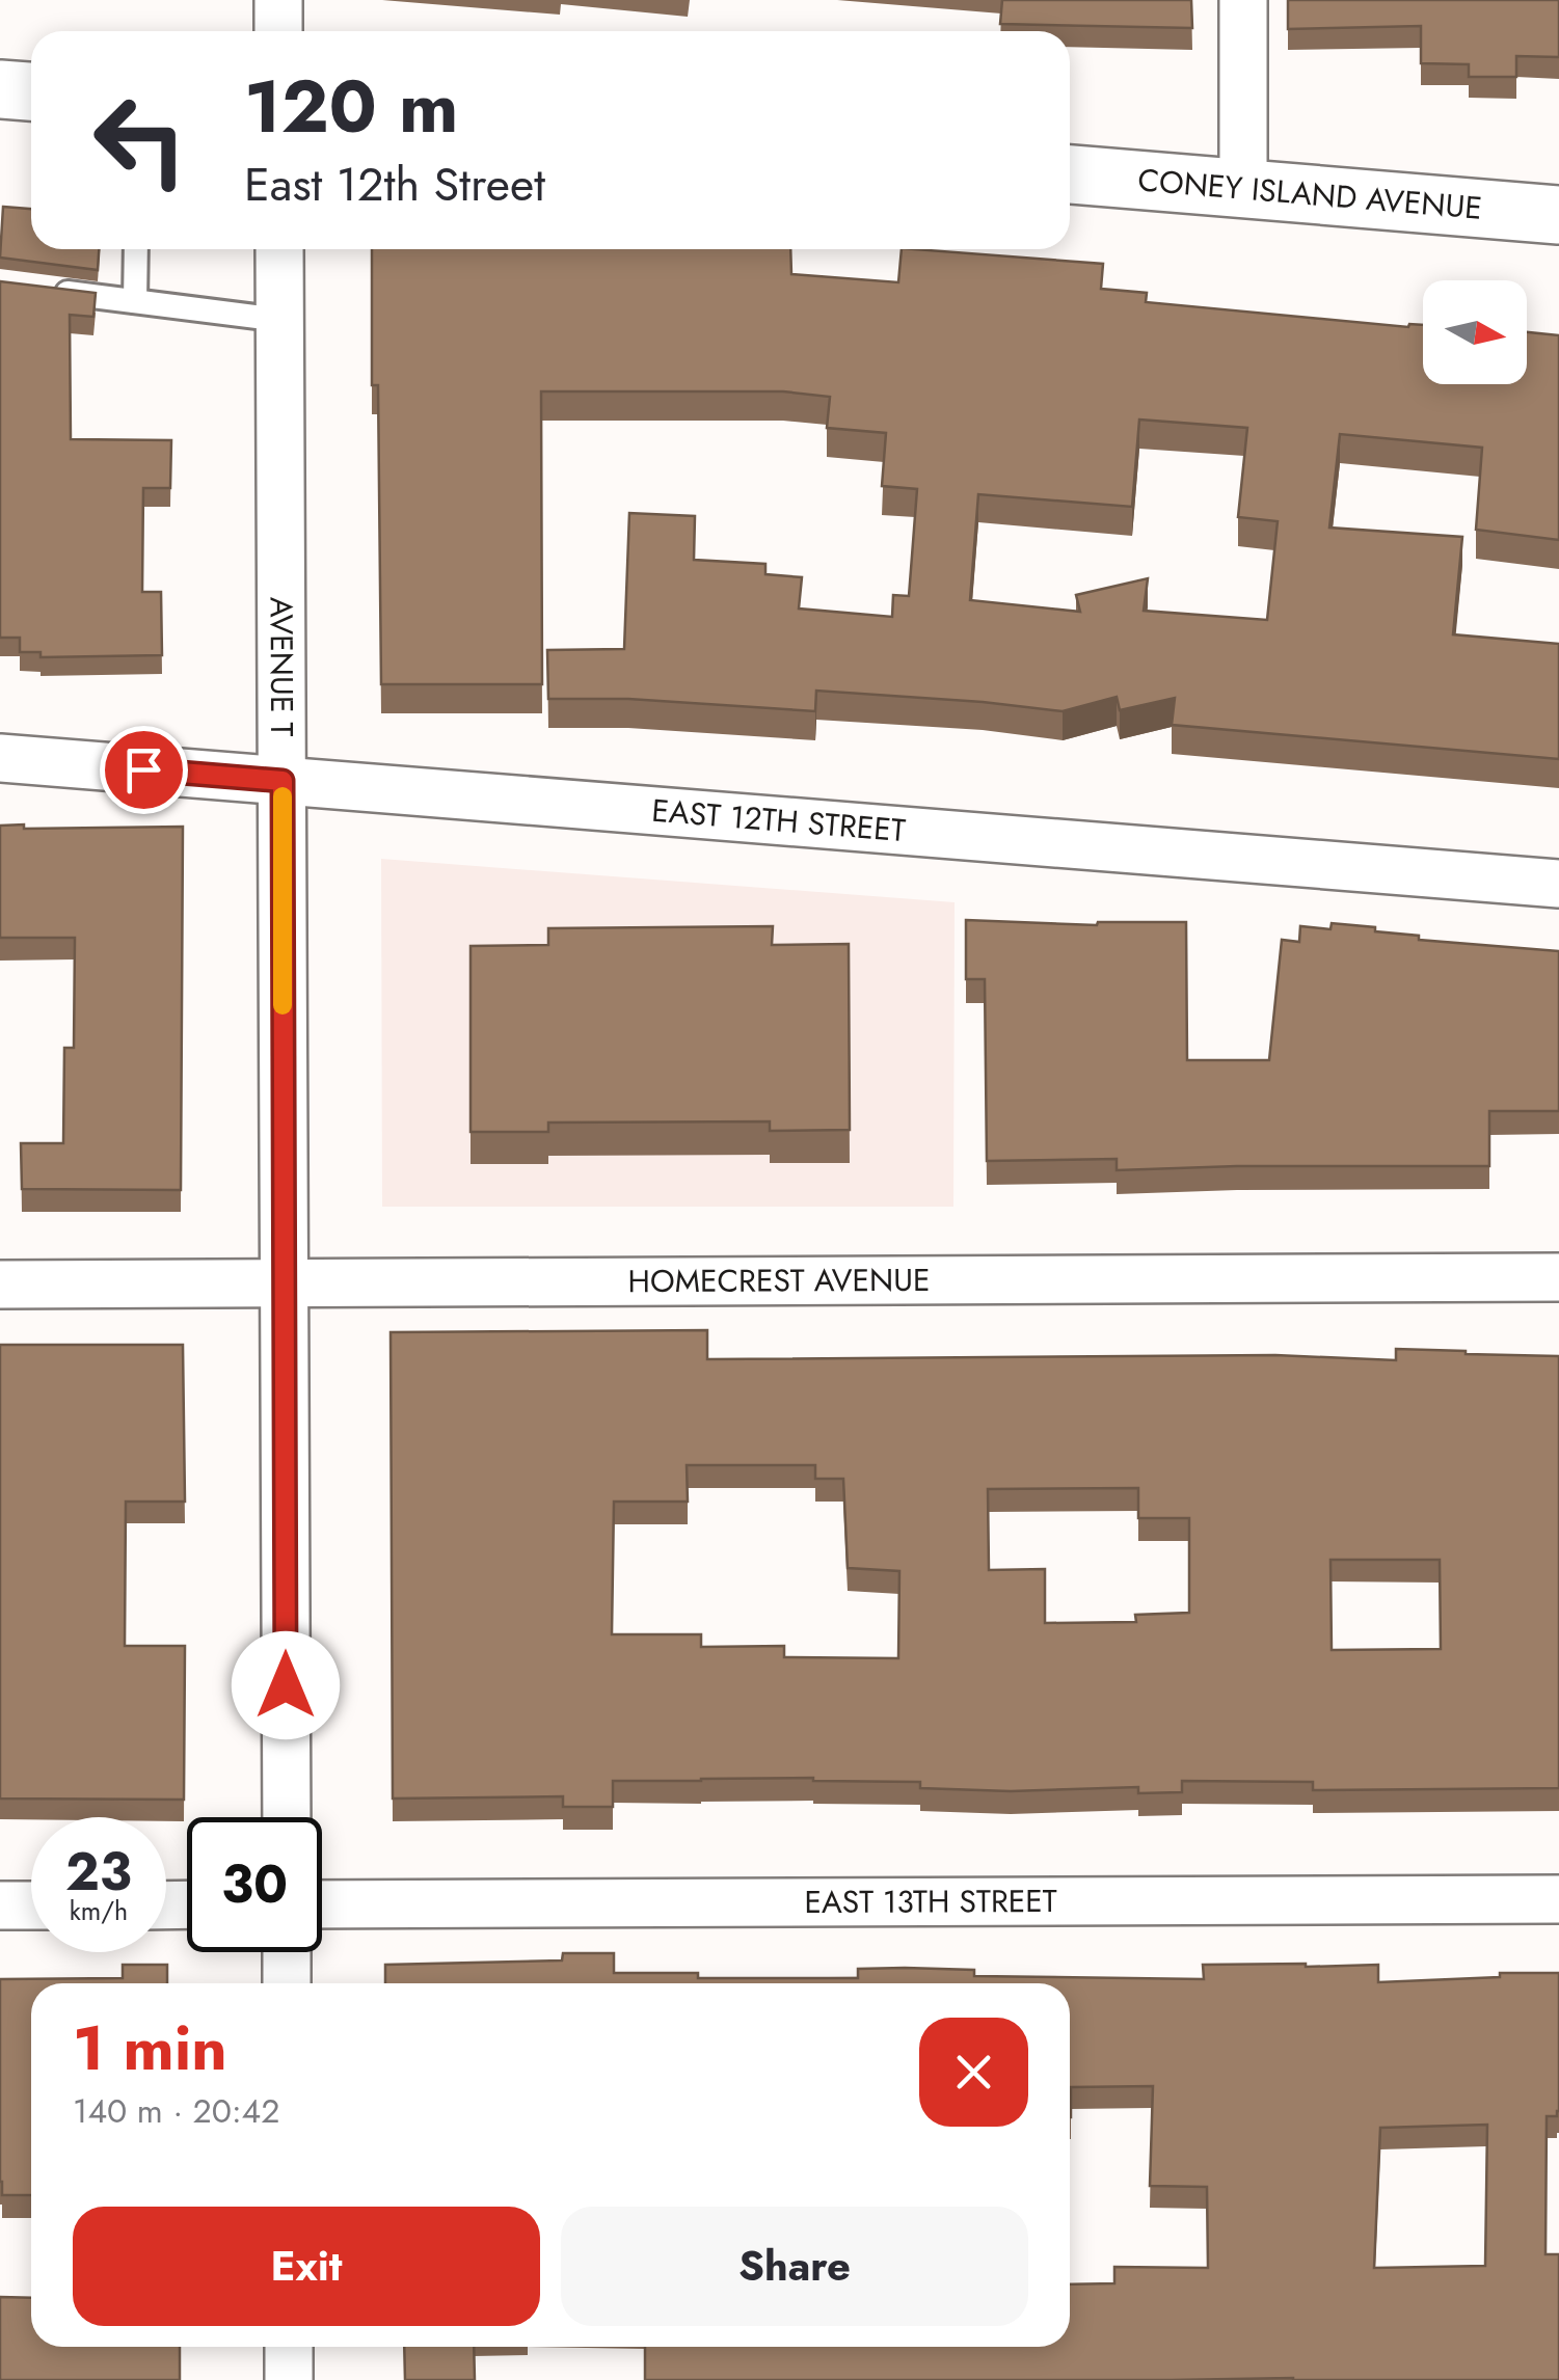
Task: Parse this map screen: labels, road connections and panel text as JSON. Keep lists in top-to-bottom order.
{
  "streets": {
    "main road": ["CONEY ISLAND AVENUE"],
    "street": [
      "AVENUE T",
      "EAST 12TH STREET",
      "HOMECREST AVENUE",
      "EAST 13TH STREET"
    ]
  },
  "crossings": [
    ["AVENUE T", "EAST 12TH STREET"],
    ["AVENUE T", "HOMECREST AVENUE"]
  ],
  "north": "right",
  "page": {
    "turn": ["120 m", "East 12th Street"],
    "speed": "23 km/h",
    "limit": "30",
    "heading": ["1 min", "140 m · 20:42"],
    "buttons": ["Exit", "Share"]
  }
}
